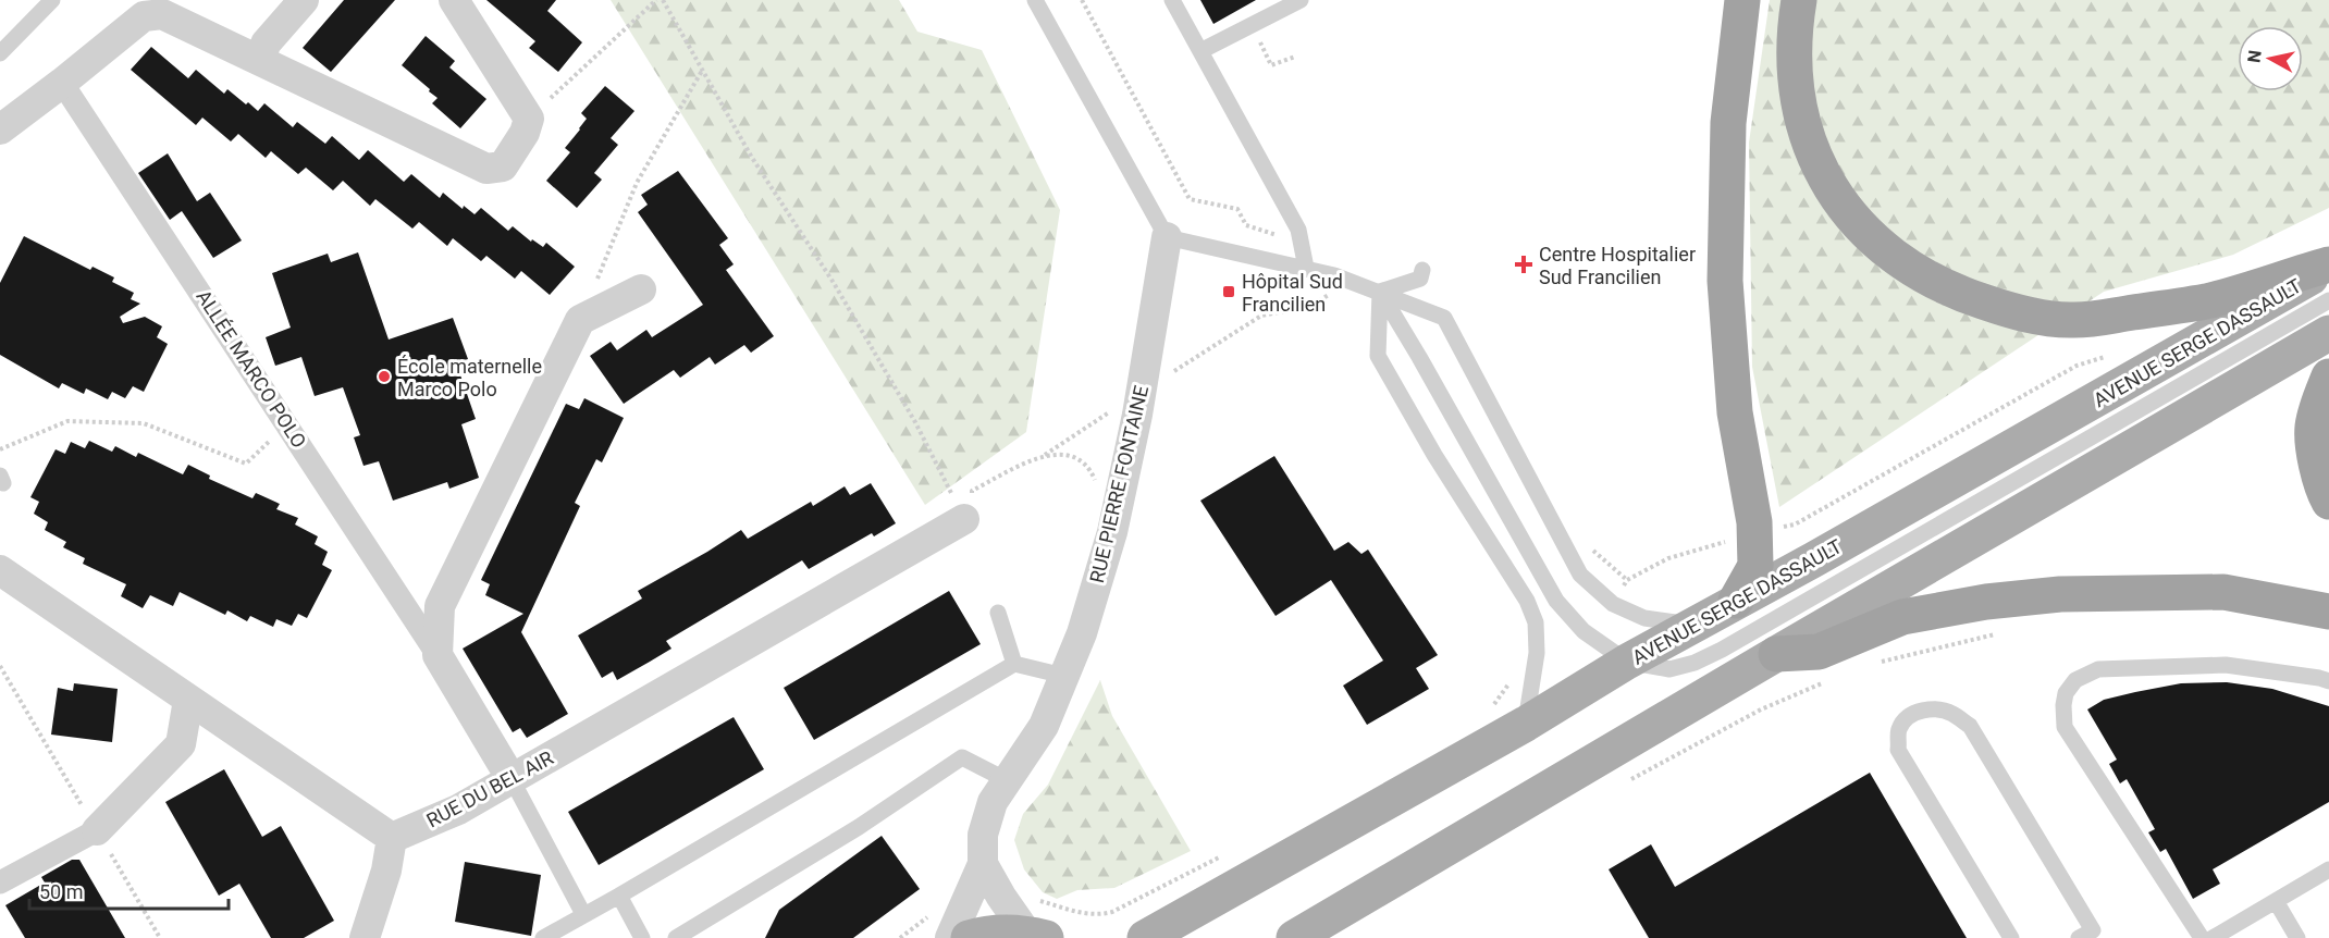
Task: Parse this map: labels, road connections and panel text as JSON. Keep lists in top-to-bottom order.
{
  "streets": {
    "main road": ["AVENUE SERGE DASSAULT"],
    "street": ["ALLÉE MARCO POLO", "RUE PIERRE FONTAINE", "RUE DU BEL AIR"]
  },
  "places": {
    "health": ["Centre Hospitalier Sud Francilien"],
    "transit": ["Hôpital Sud Francilien"],
    "other": ["École maternelle Marco Polo"]
  },
  "scale_bar": "50 m",
  "north": "left"
}
